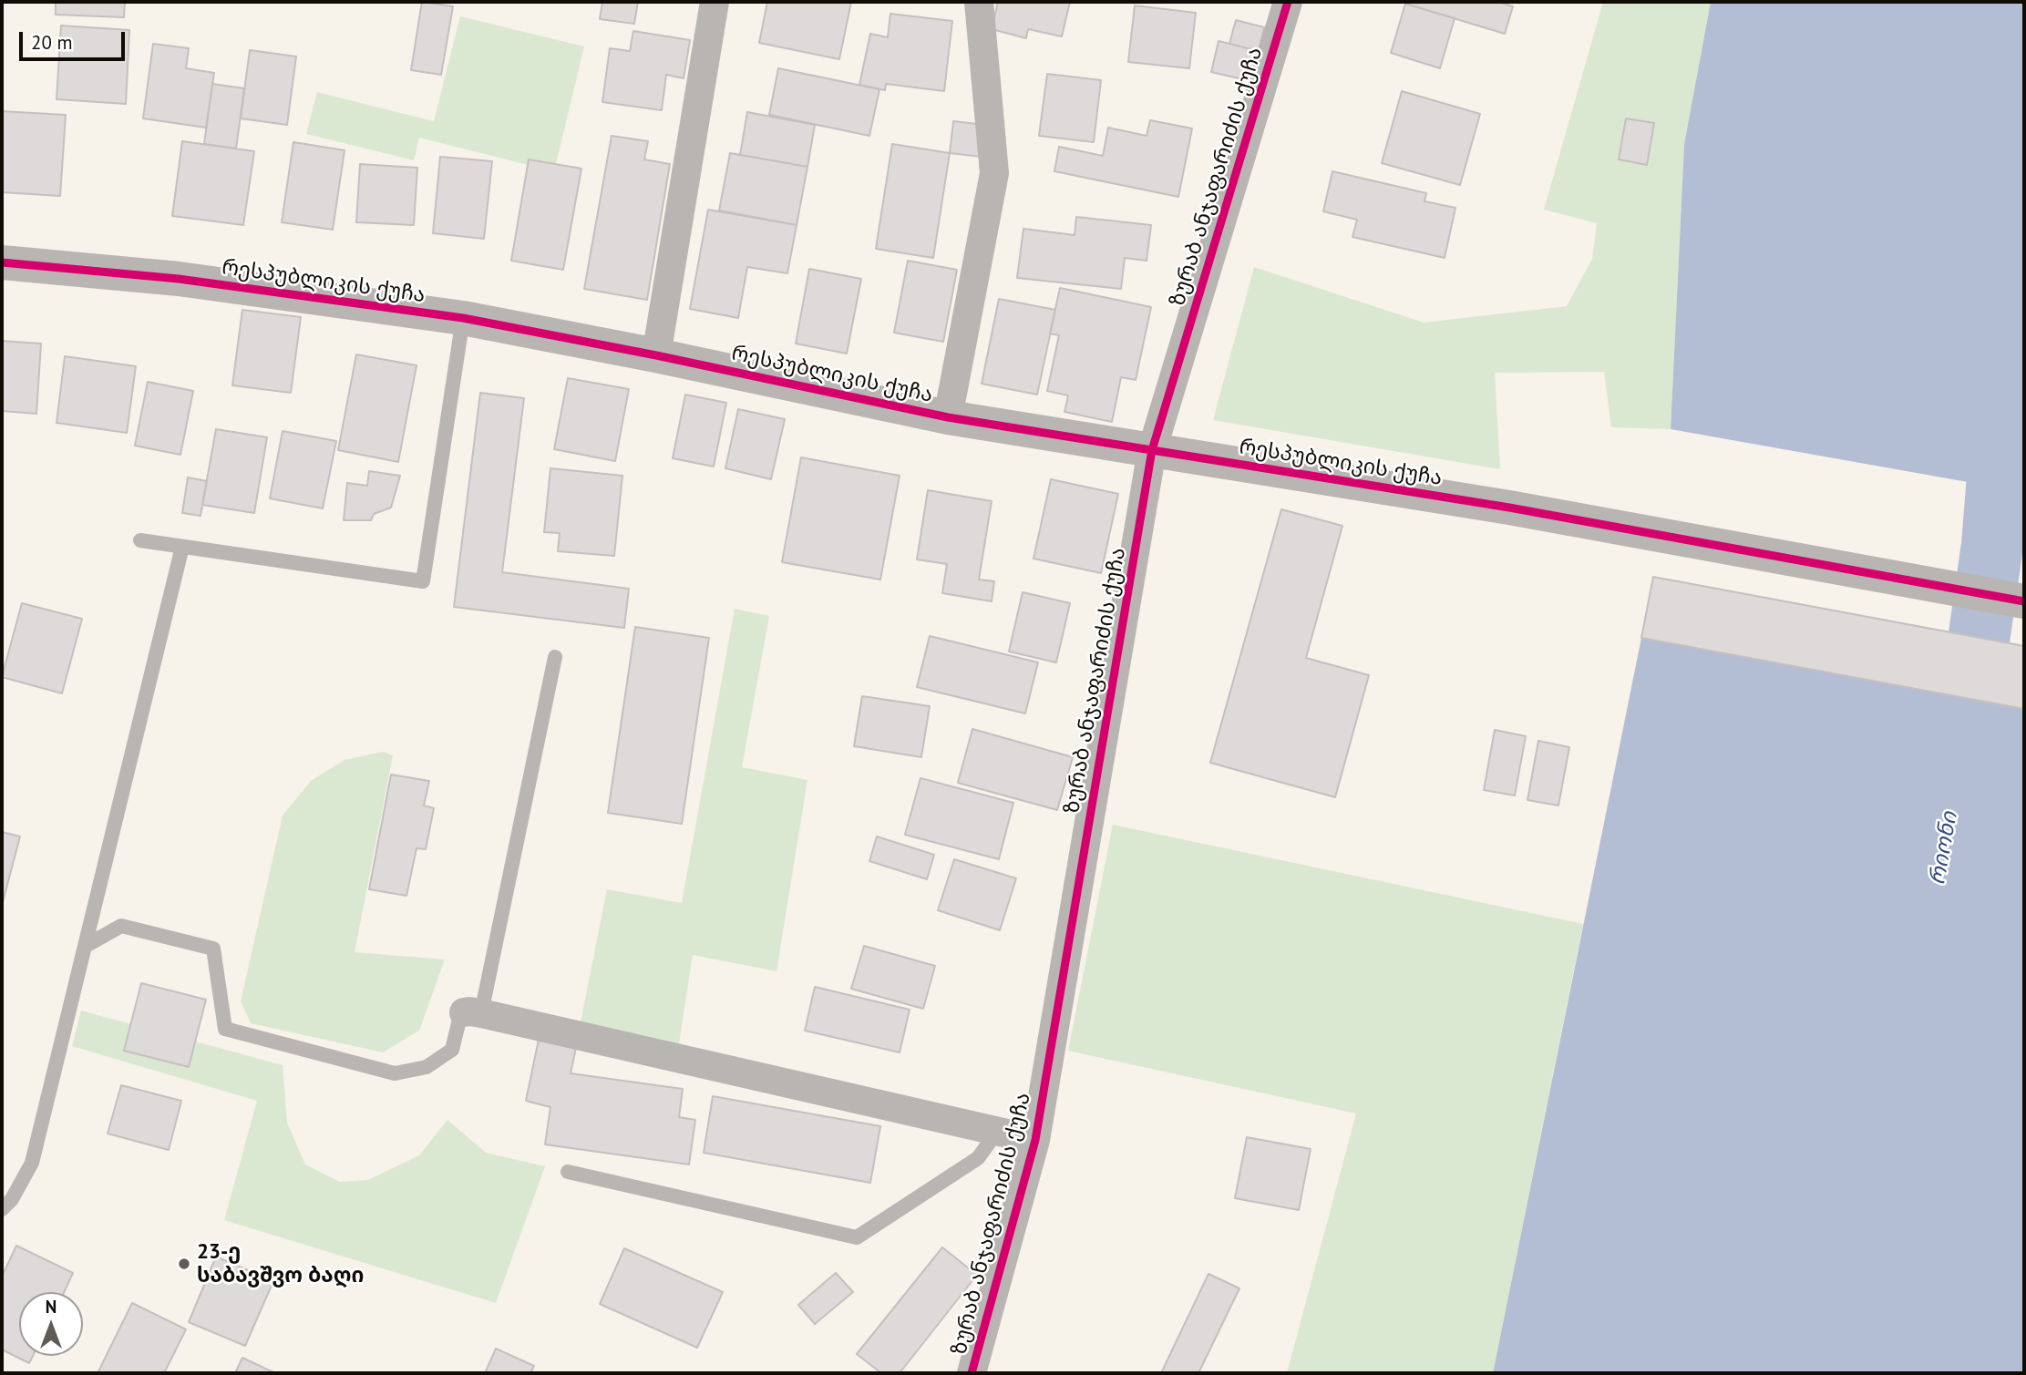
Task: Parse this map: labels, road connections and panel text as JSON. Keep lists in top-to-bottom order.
{
  "streets": {
    "street": ["ზურაბ ანჯაფარიძის ქუჩა", "რესპუბლიკის ქუჩა"]
  },
  "crossings": [
    ["ზურაბ ანჯაფარიძის ქუჩა", "რესპუბლიკის ქუჩა"]
  ],
  "water": ["რიონი"],
  "places": ["23-ე საბავშვო ბაღი"],
  "scale_bar": "20 m",
  "north": "top"
}
